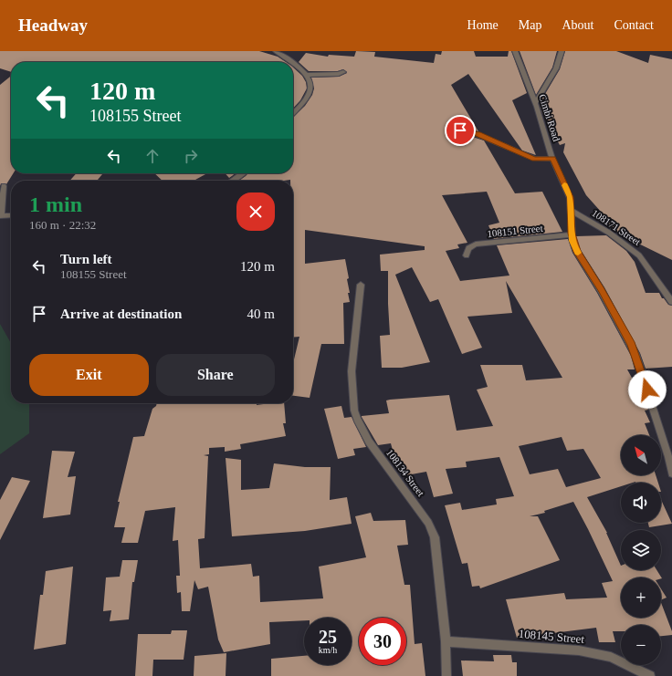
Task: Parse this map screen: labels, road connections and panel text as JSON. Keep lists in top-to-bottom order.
{
  "streets": {
    "street": [
      "Cimbi Road",
      "108171 Street",
      "108151 Street",
      "108134 Street",
      "108145 Street"
    ]
  },
  "crossings": [
    ["Cimbi Road", "108171 Street"],
    ["Cimbi Road", "108151 Street"],
    ["108134 Street", "108145 Street"]
  ],
  "north": "top left",
  "page": {
    "header": "Headway",
    "nav": [
      "Home",
      "Map",
      "About",
      "Contact"
    ],
    "turn": ["120 m", "108155 Street"],
    "heading": ["1 min", "160 m · 22:32"],
    "list": [
      {
        "name": "Turn left",
        "note": "108155 Street",
        "value": "120 m"
      },
      {
        "name": "Arrive at destination",
        "value": "40 m"
      }
    ],
    "buttons": ["Exit", "Share"],
    "map_buttons": ["+", "−"],
    "speed": "25 km/h",
    "limit": "30"
  }
}
